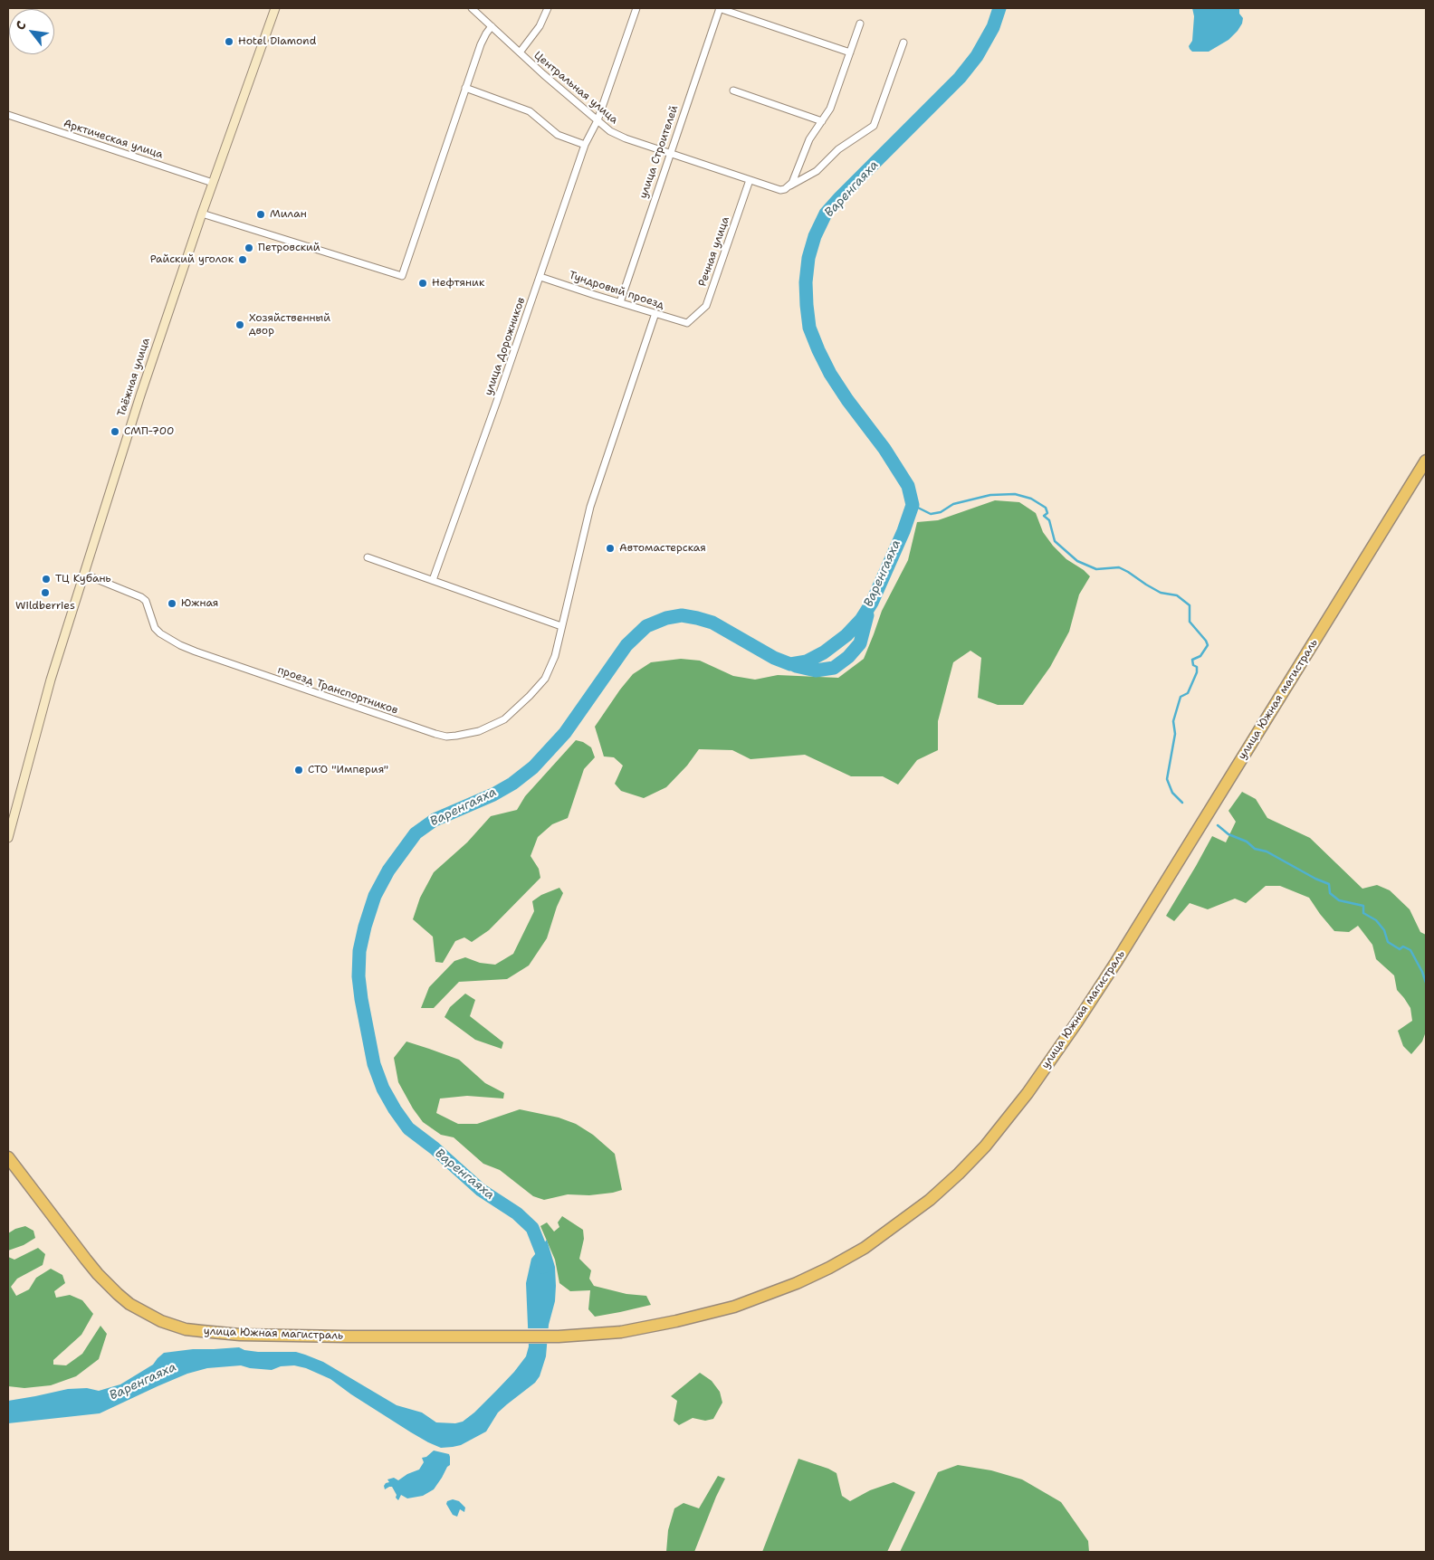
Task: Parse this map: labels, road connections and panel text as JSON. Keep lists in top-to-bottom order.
{
  "streets": {
    "highway": ["улица Южная магистраль"],
    "street": [
      "Центральная улица",
      "Арктическая улица",
      "улица Строителей",
      "Речная улица",
      "Тундровый проезд",
      "улица Дорожников",
      "Таёжная улица",
      "проезд Транспортников"
    ]
  },
  "crossings": [
    ["Центральная улица", "улица Строителей"],
    ["Центральная улица", "Речная улица"],
    ["Центральная улица", "улица Дорожников"],
    ["Арктическая улица", "Таёжная улица"],
    ["улица Строителей", "Тундровый проезд"],
    ["Речная улица", "Тундровый проезд"],
    ["Тундровый проезд", "улица Дорожников"],
    ["Тундровый проезд", "проезд Транспортников"],
    ["Таёжная улица", "проезд Транспортников"]
  ],
  "water": ["Варенгаяха"],
  "places": [
    "Hotel Diamond",
    "Милан",
    "Петровский",
    "Райский уголок",
    "Нефтяник",
    "Хозяйственный двор",
    "СМП-700",
    "Автомастерская",
    "ТЦ Кубань",
    "Wildberries",
    "Южная",
    "СТО \"Империя\""
  ],
  "north": "top left"
}
